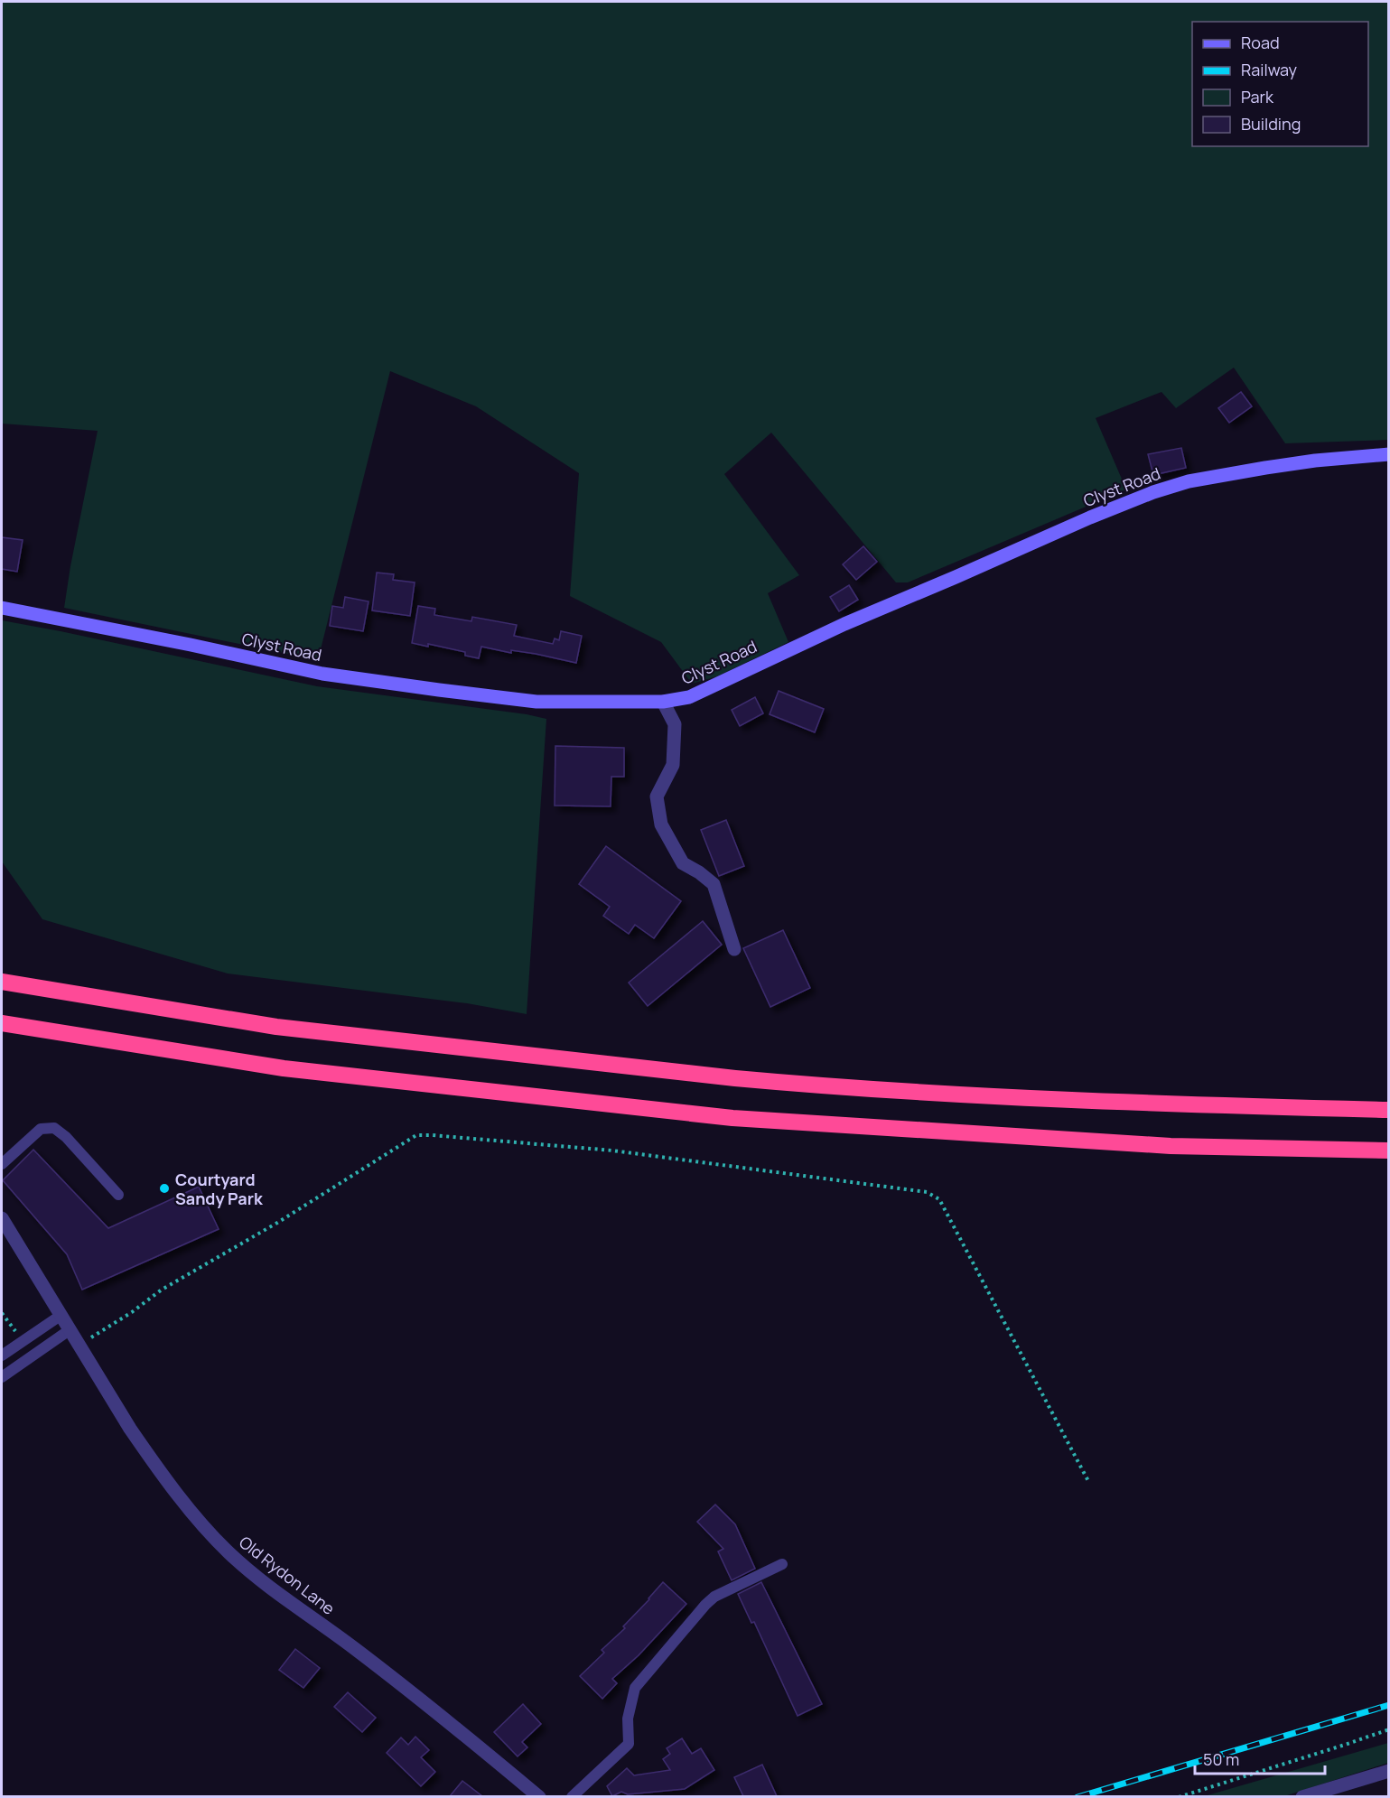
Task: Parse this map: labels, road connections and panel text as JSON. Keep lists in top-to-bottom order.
{
  "streets": {
    "street": ["Clyst Road", "Old Rydon Lane"]
  },
  "places": ["Courtyard Sandy Park"],
  "legend": [
    "Road",
    "Railway",
    "Park",
    "Building"
  ],
  "scale_bar": "50 m"
}
